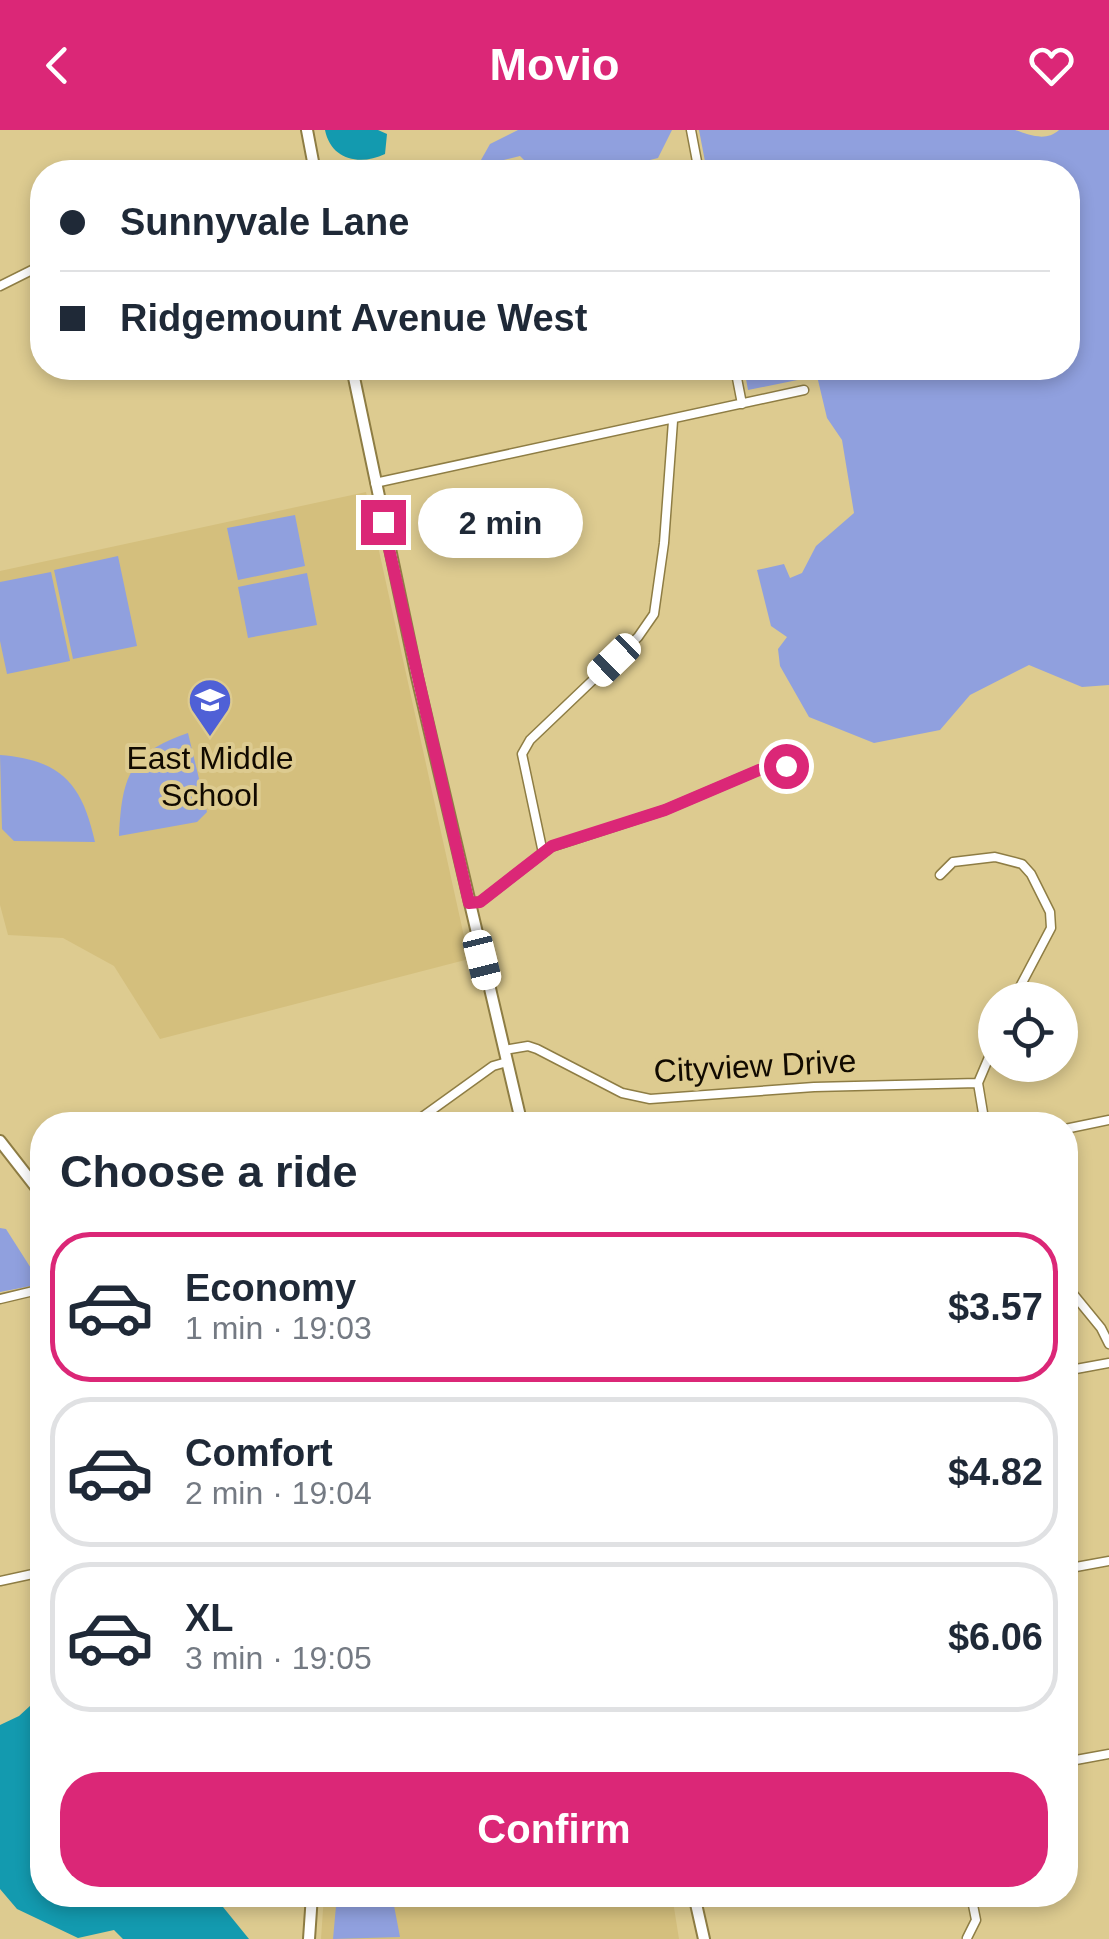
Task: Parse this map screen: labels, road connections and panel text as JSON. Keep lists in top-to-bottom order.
{
  "streets": {
    "street": ["Cityview Drive"]
  },
  "places": {
    "school or university": ["East Middle School"]
  },
  "page": {
    "header": "Movio",
    "banner": ["Sunnyvale Lane", "Ridgemount Avenue West"],
    "bubble": "2 min",
    "heading": "Choose a ride",
    "list": [
      {
        "name": "Economy",
        "note": "1 min · 19:03",
        "value": "$3.57"
      },
      {
        "name": "Comfort",
        "note": "2 min · 19:04",
        "value": "$4.82"
      },
      {
        "name": "XL",
        "note": "3 min · 19:05",
        "value": "$6.06"
      }
    ],
    "buttons": "Confirm"
  }
}
